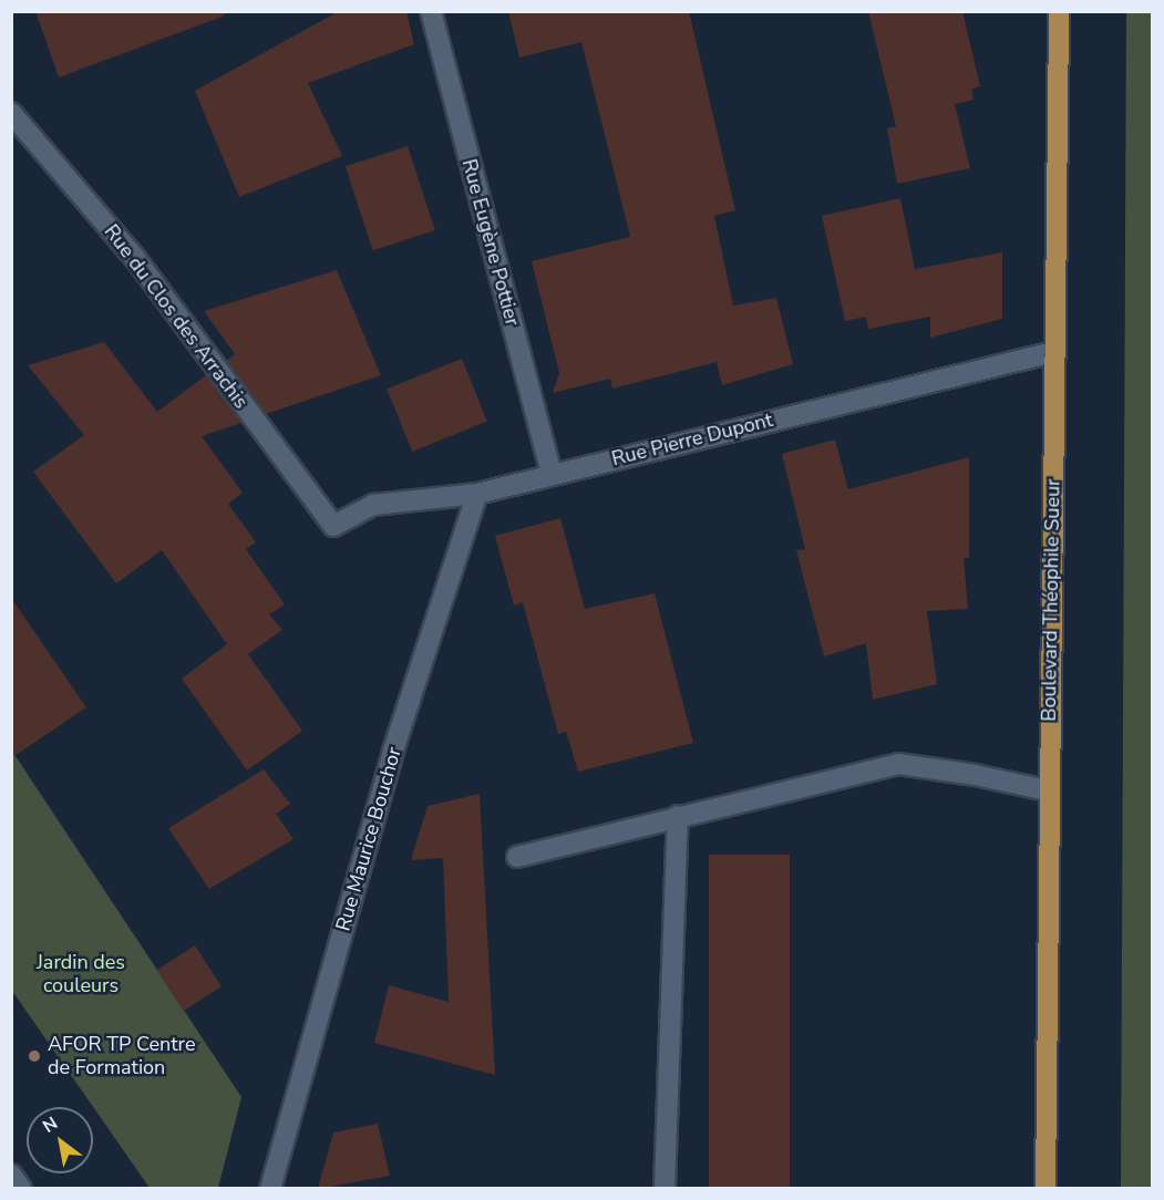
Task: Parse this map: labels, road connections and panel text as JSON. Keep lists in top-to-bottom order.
{
  "streets": {
    "main road": ["Boulevard Théophile Sueur"],
    "street": [
      "Rue Eugène Pottier",
      "Rue du Clos des Arrachis",
      "Rue Pierre Dupont",
      "Rue Maurice Bouchor"
    ]
  },
  "crossings": [
    ["Rue Eugène Pottier", "Rue Pierre Dupont"],
    ["Rue du Clos des Arrachis", "Rue Pierre Dupont"],
    ["Rue Pierre Dupont", "Boulevard Théophile Sueur"],
    ["Rue Pierre Dupont", "Rue Maurice Bouchor"]
  ],
  "parks": ["Jardin des couleurs"],
  "places": ["AFOR TP Centre de Formation"],
  "north": "top left"
}
